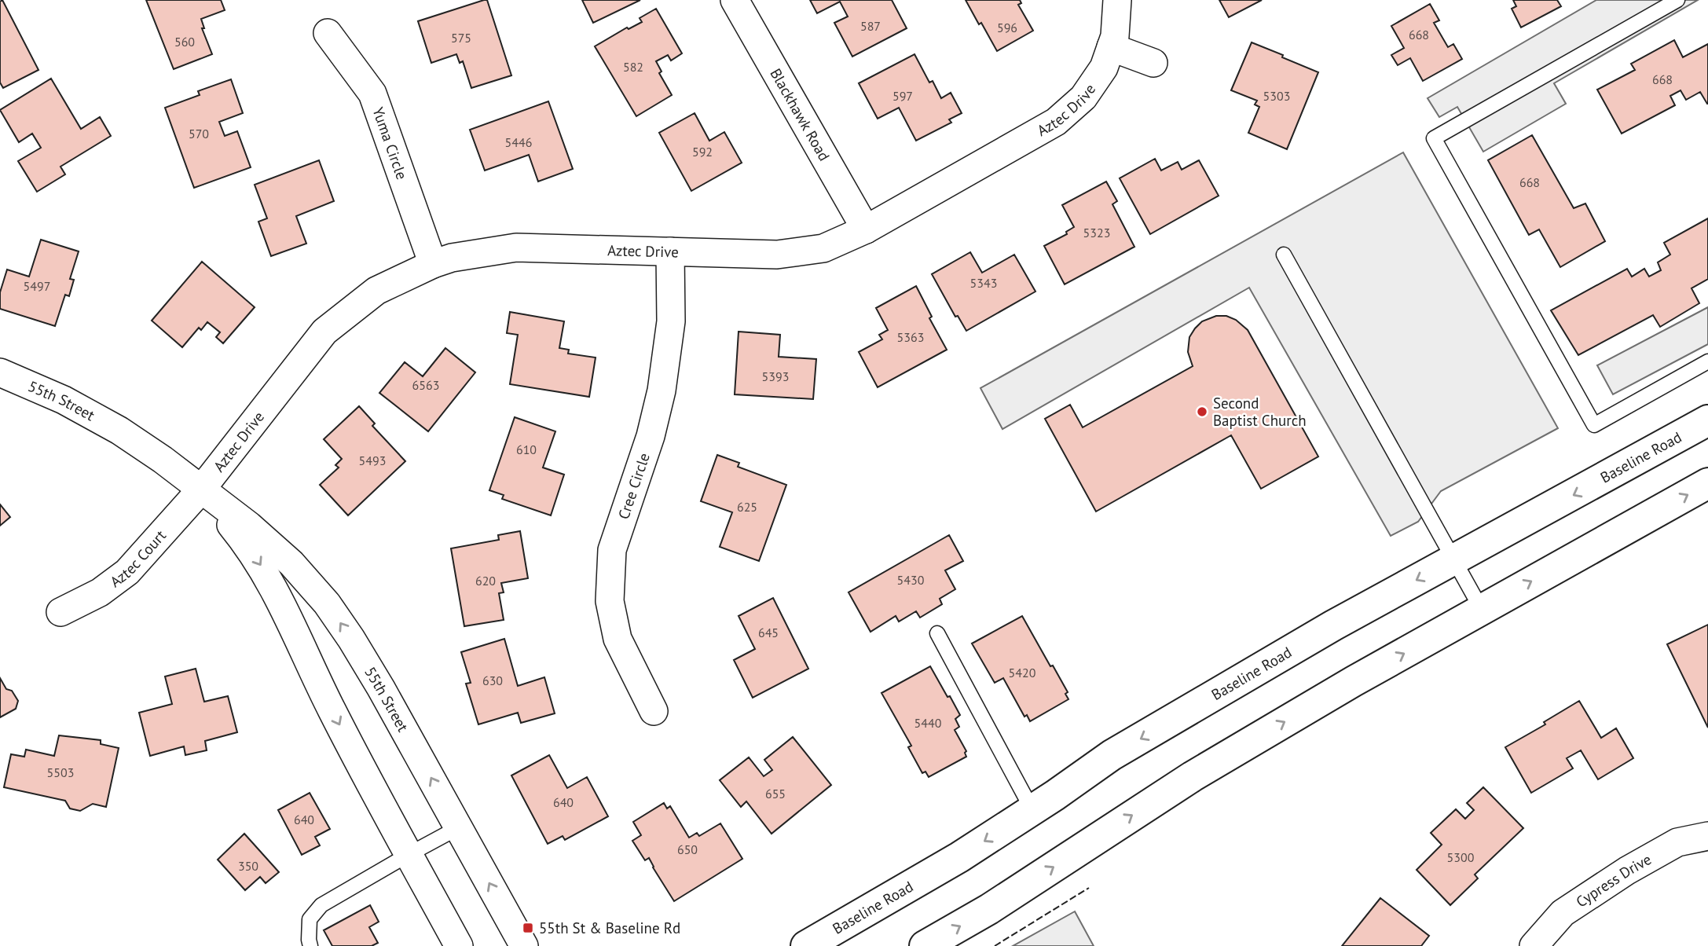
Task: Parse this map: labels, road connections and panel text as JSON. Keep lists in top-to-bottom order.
{
  "streets": {
    "main road": ["Baseline Road"],
    "street": [
      "Aztec Drive",
      "Blackhawk Road",
      "Yuma Circle",
      "55th Street",
      "Cree Circle",
      "Aztec Court",
      "Cypress Drive"
    ]
  },
  "crossings": [
    ["Aztec Drive", "Blackhawk Road"],
    ["Aztec Drive", "Yuma Circle"],
    ["Aztec Drive", "55th Street"],
    ["Aztec Drive", "Cree Circle"],
    ["Aztec Drive", "Aztec Court"],
    ["55th Street", "Aztec Court"]
  ],
  "places": {
    "other": ["Second Baptist Church"],
    "transit": ["55th St & Baseline Rd"]
  },
  "house_numbers": [
    "587",
    "596",
    "668",
    "575",
    "560",
    "582",
    "668",
    "597",
    "5303",
    "570",
    "5446",
    "592",
    "668",
    "5323",
    "5343",
    "5497",
    "5363",
    "5393",
    "6563",
    "610",
    "5493",
    "625",
    "5430",
    "620",
    "645",
    "5420",
    "630",
    "5440",
    "5503",
    "655",
    "640",
    "640",
    "650",
    "5300",
    "350"
  ]
}
